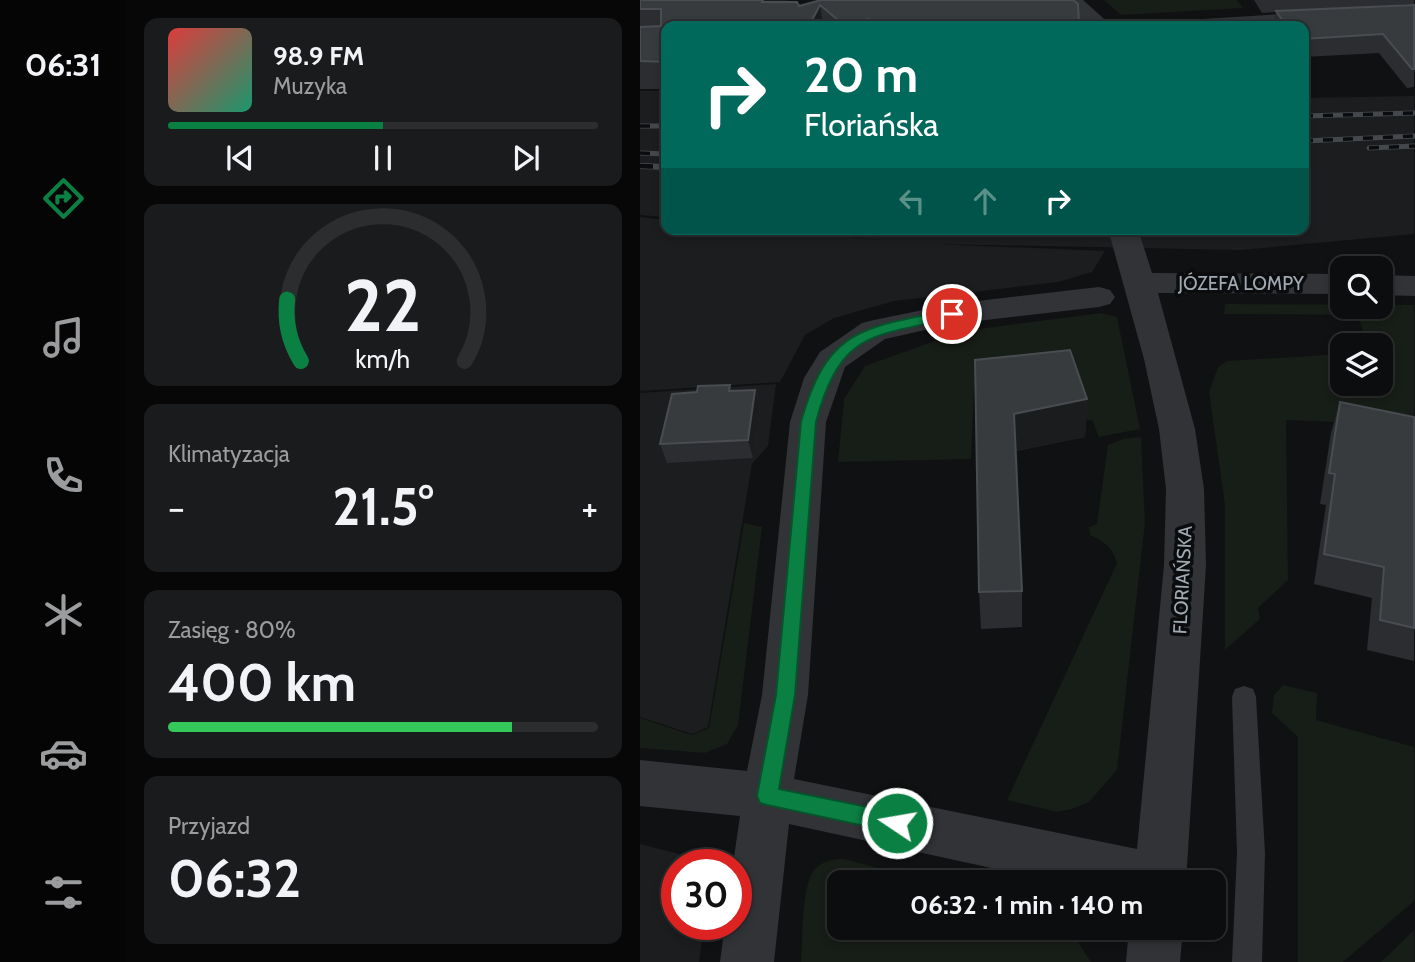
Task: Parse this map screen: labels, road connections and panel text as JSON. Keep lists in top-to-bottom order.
{
  "streets": {
    "street": ["JÓZEFA LOMPY", "FLORIAŃSKA"]
  },
  "crossings": [
    ["JÓZEFA LOMPY", "FLORIAŃSKA"]
  ],
  "page": {
    "tabs": "06:31",
    "turn": ["20 m", "Floriańska"],
    "song": ["98.9 FM", "Muzyka"],
    "tile": [
      "Klimatyzacja",
      ["Zasięg · 80%", "400 km"],
      ["Przyjazd", "06:32"]
    ],
    "heat": ["−", "21.5°", "+"],
    "limit": "30",
    "trip": "06:32 · 1 min · 140 m",
    "gauge": ["22", "km/h"]
  }
}
